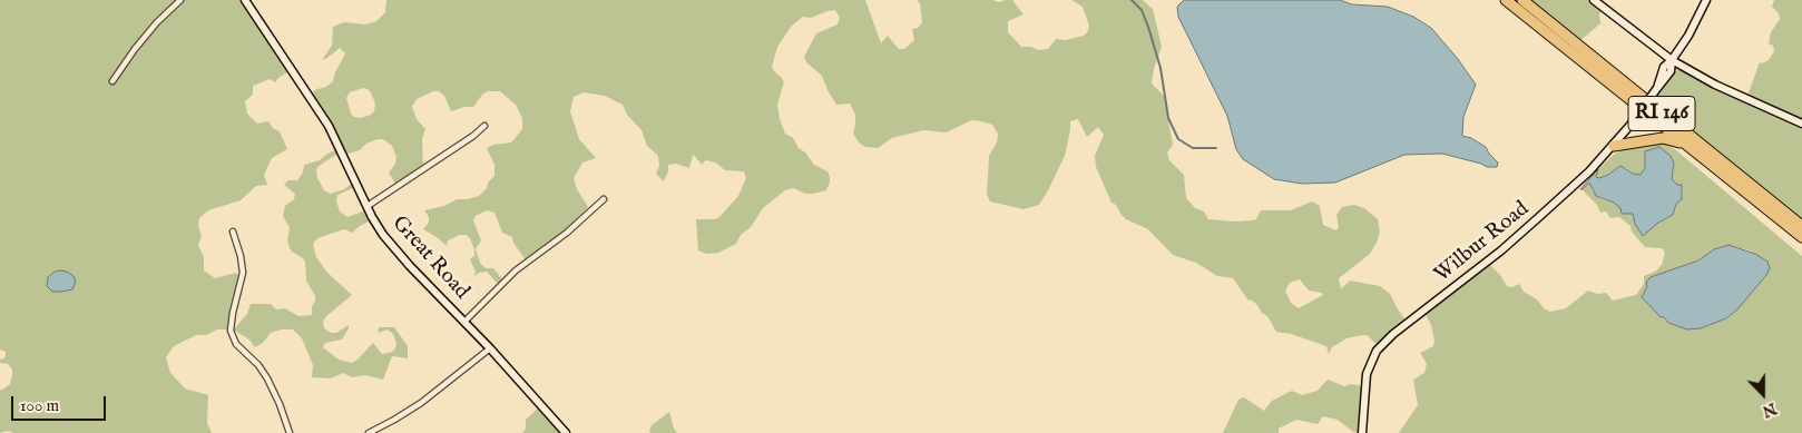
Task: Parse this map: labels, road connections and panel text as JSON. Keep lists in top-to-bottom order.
{
  "streets": {
    "highway": ["RI 146"],
    "street": ["Wilbur Road", "Great Road"]
  },
  "scale_bar": "100 m",
  "north": "bottom"
}
